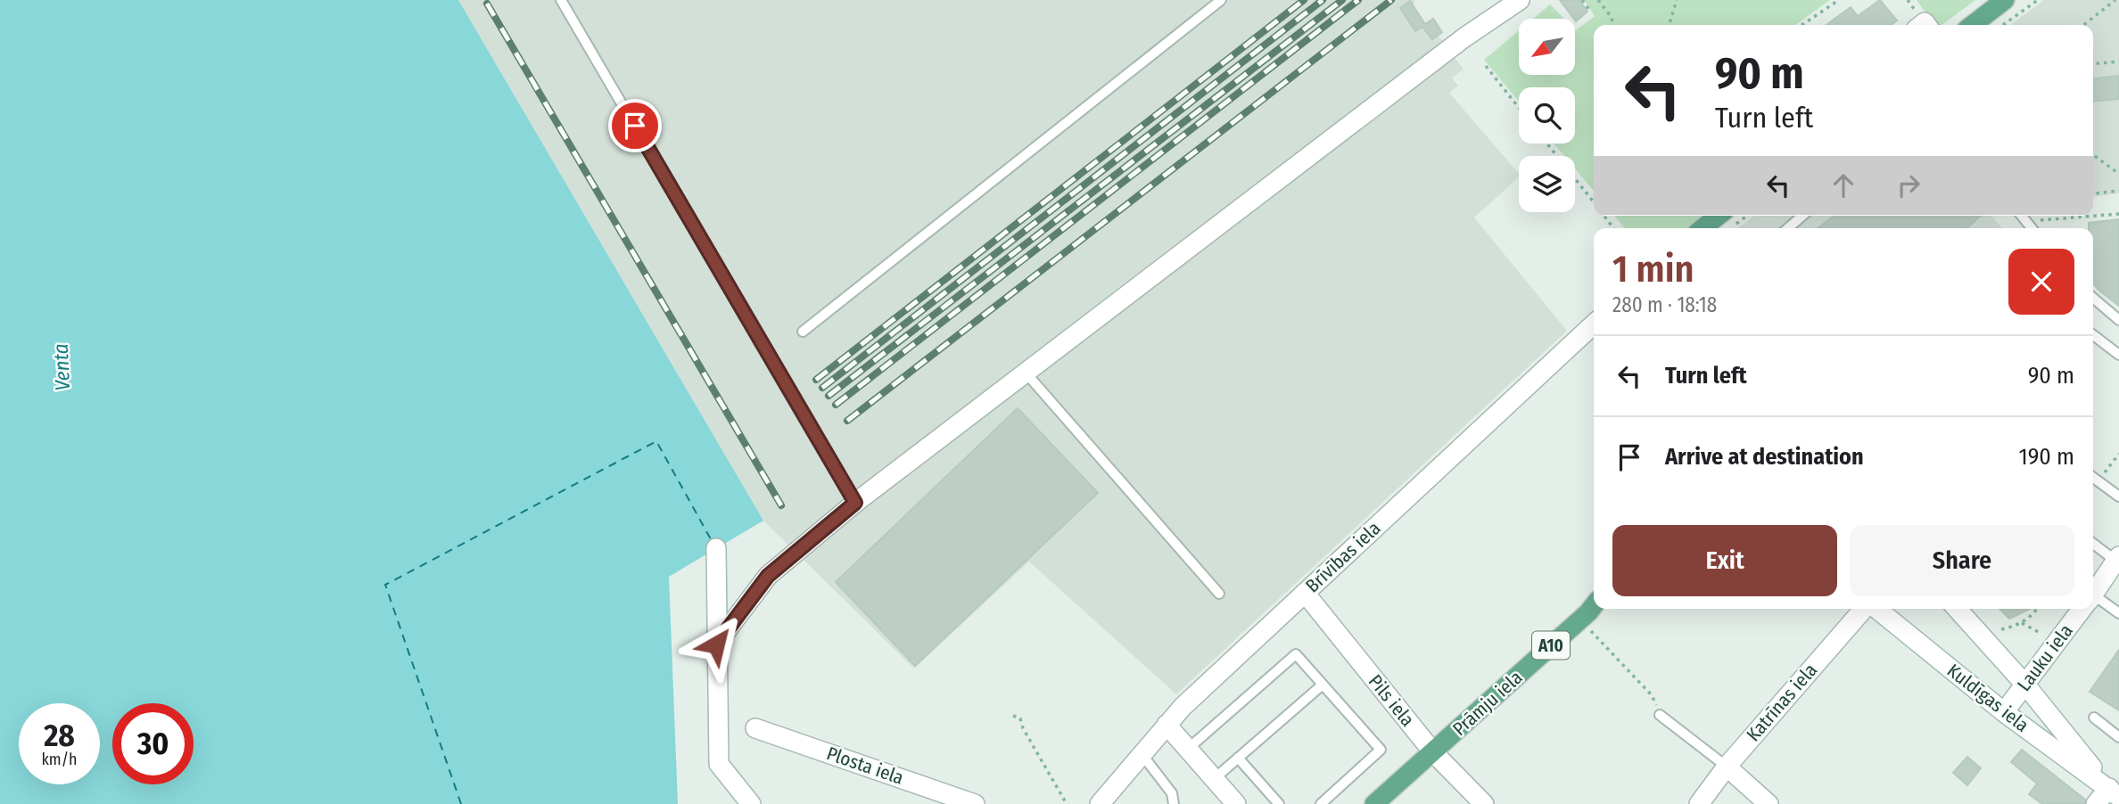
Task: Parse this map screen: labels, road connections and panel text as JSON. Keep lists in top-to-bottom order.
{
  "streets": {
    "main road": ["A10", "Prāmju iela"],
    "street": [
      "Brīvības iela",
      "Lauku iela",
      "Kuldīgas iela",
      "Pils iela",
      "Katrīnas iela",
      "Plosta iela"
    ]
  },
  "crossings": [
    ["Brīvības iela", "Pils iela"],
    ["Lauku iela", "Kuldīgas iela"],
    ["Pils iela", "Prāmju iela"]
  ],
  "water": ["Venta"],
  "north": "bottom left",
  "page": {
    "turn": ["90 m", "Turn left"],
    "heading": ["1 min", "280 m · 18:18"],
    "list": [
      {
        "name": "Turn left",
        "value": "90 m"
      },
      {
        "name": "Arrive at destination",
        "value": "190 m"
      }
    ],
    "buttons": ["Exit", "Share"],
    "speed": "28 km/h",
    "limit": "30"
  }
}
